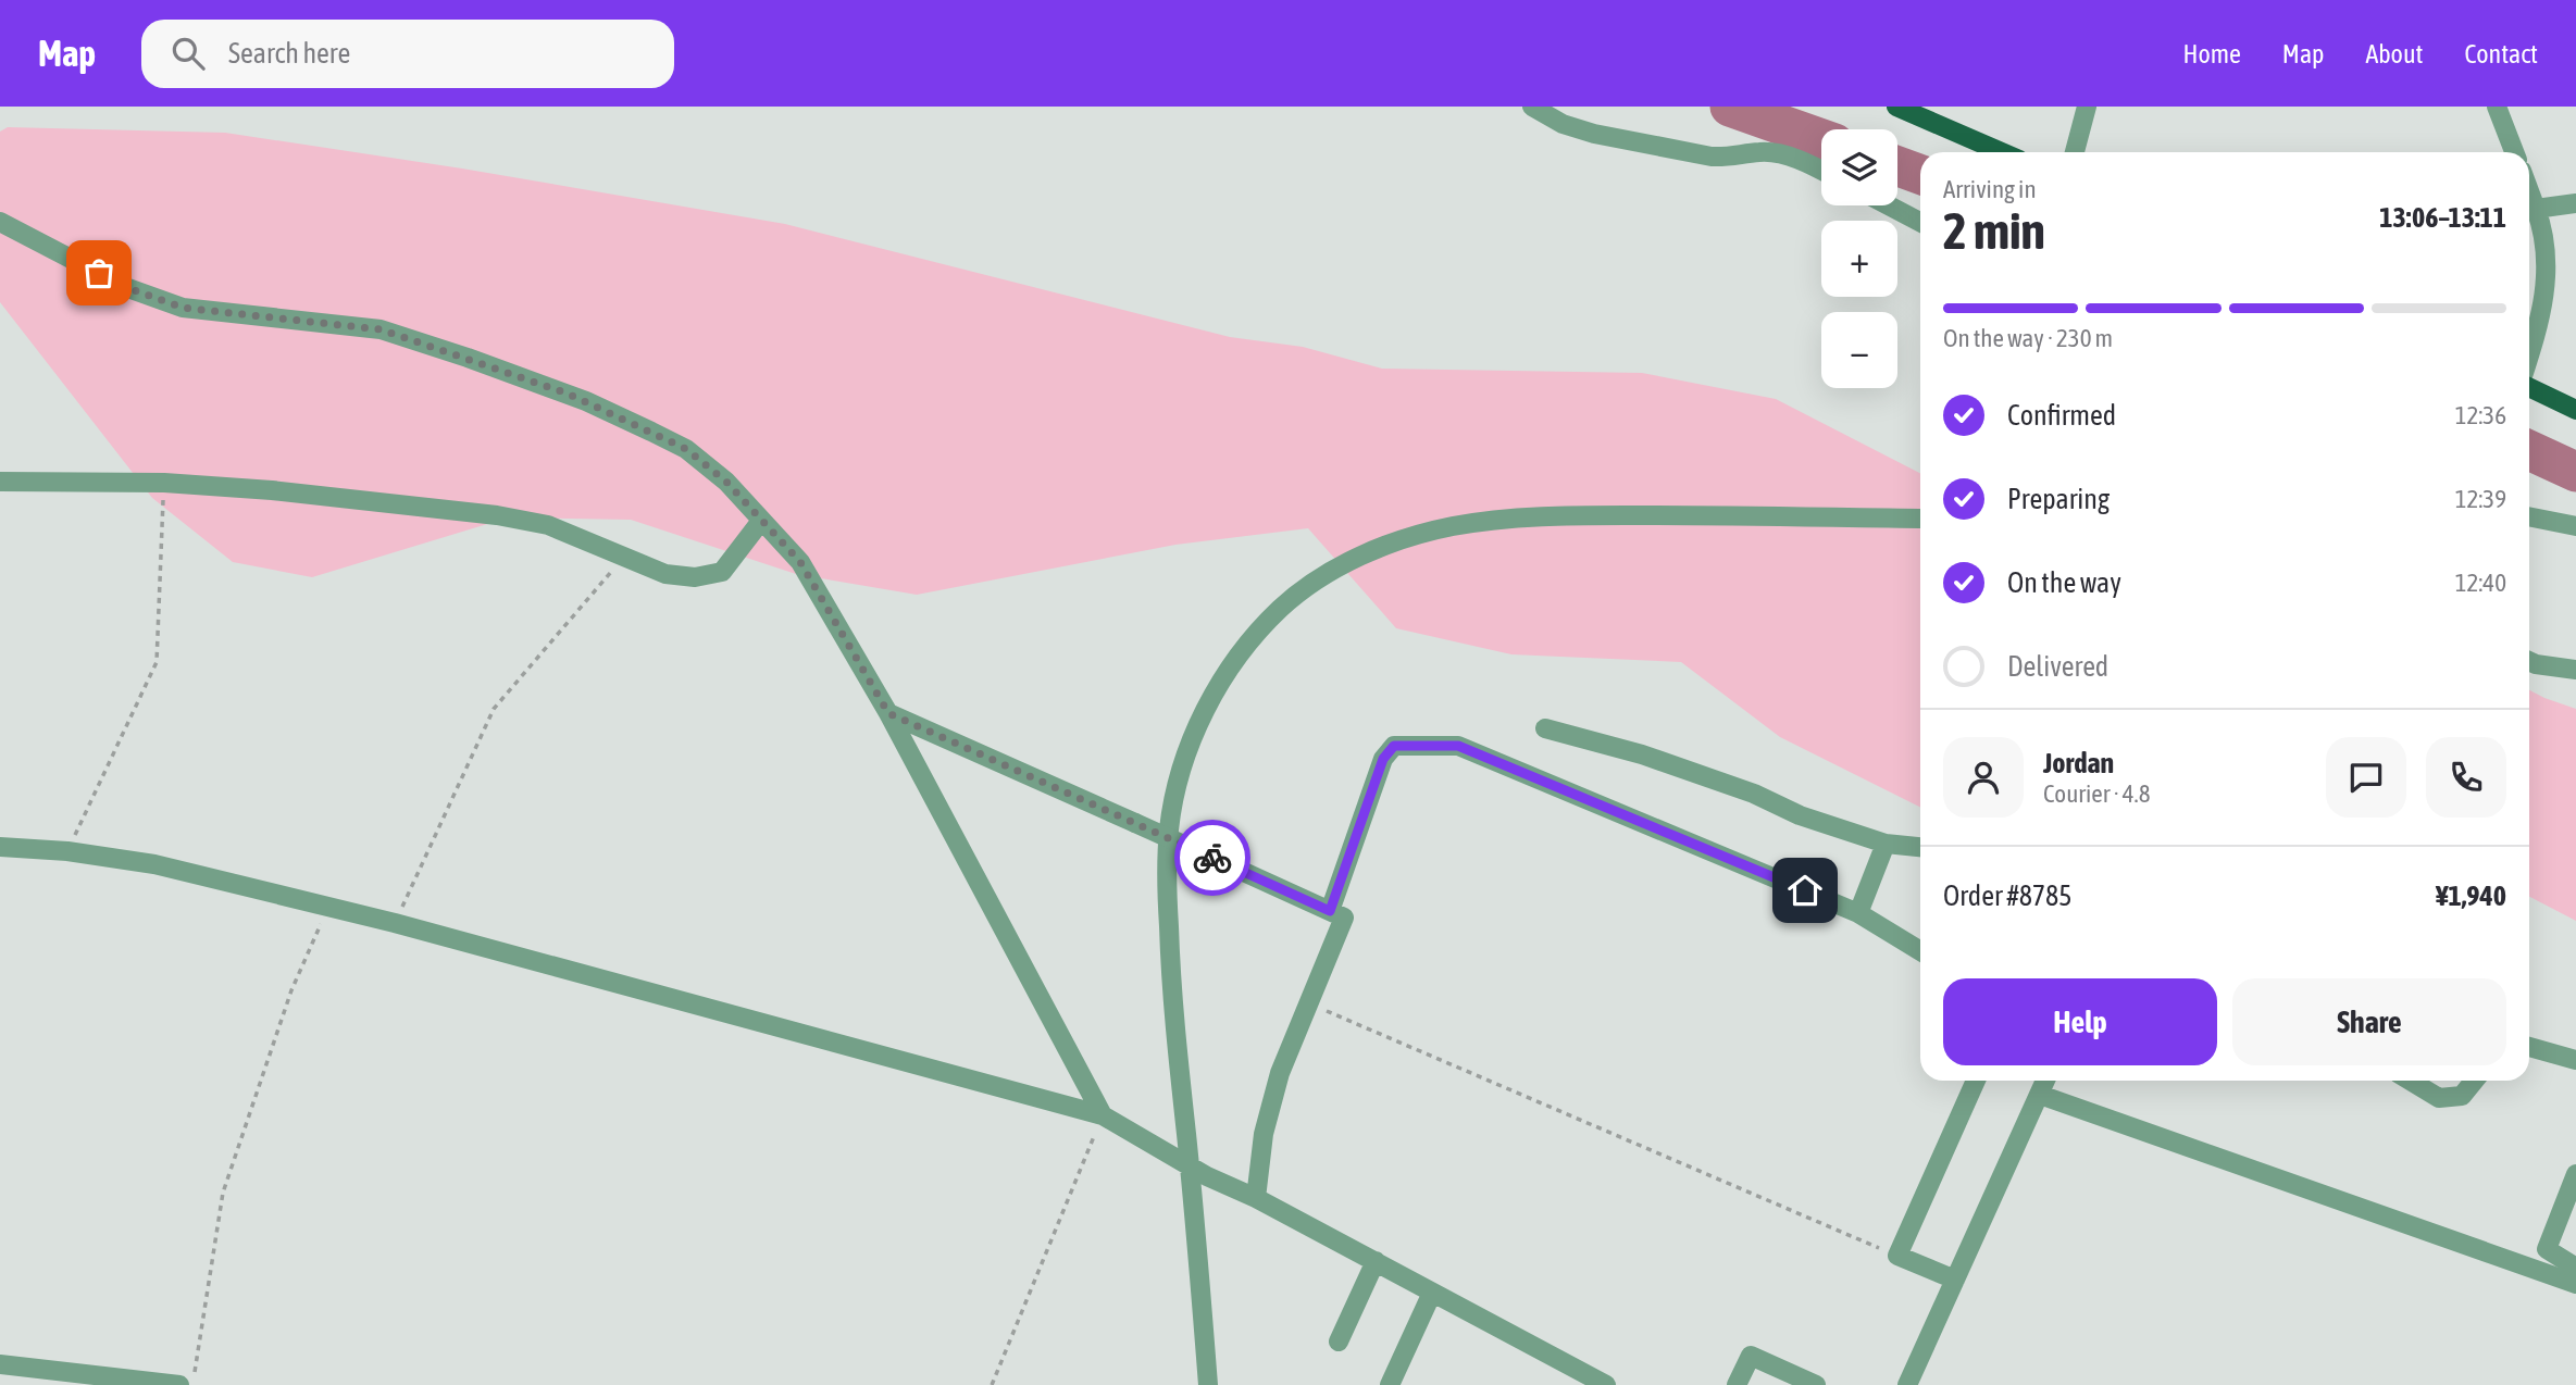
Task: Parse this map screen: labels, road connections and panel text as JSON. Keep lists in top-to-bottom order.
{
  "page": {
    "header": "Map",
    "search": "Search here",
    "nav": [
      "Home",
      "Map",
      "About",
      "Contact"
    ],
    "map_buttons": ["+", "−"],
    "heading": ["2 min", "Arriving in", "13:06–13:11"],
    "panel": [
      "Jordan",
      "Courier · 4.8",
      "Order #8785",
      "¥1,940"
    ],
    "bar": "On the way · 230 m",
    "list": [
      ["Confirmed", "12:36"],
      ["Preparing", "12:39"],
      ["On the way", "12:40"],
      "Delivered"
    ],
    "buttons": ["Help", "Share"]
  }
}
